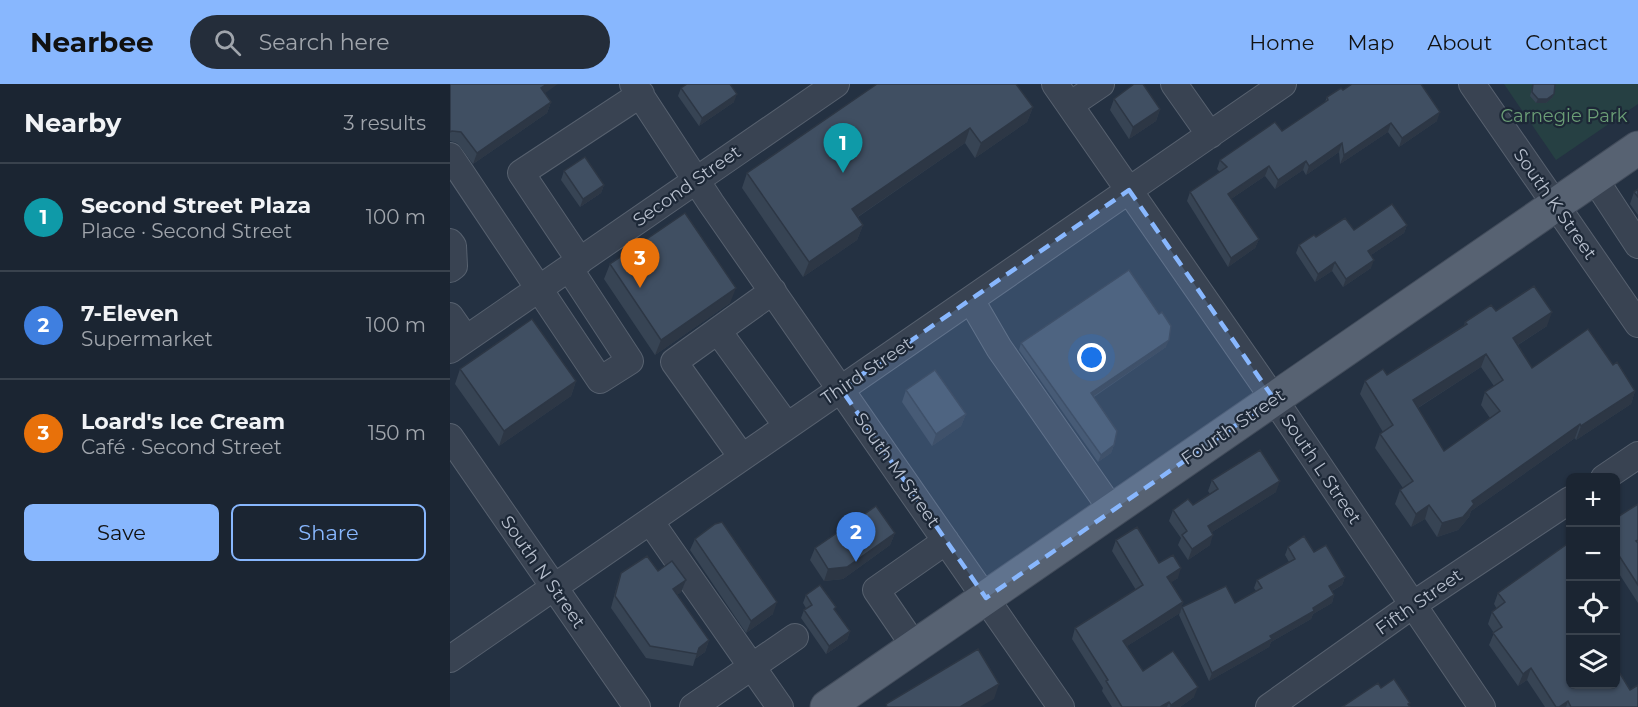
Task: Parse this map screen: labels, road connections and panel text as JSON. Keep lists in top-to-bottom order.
{
  "streets": {
    "main road": ["Fourth Street"],
    "street": [
      "Second Street",
      "South K Street",
      "Third Street",
      "South L Street",
      "South M Street",
      "South N Street",
      "Fifth Street"
    ]
  },
  "crossings": [
    ["Second Street", "South M Street"],
    ["South K Street", "Fourth Street"],
    ["Third Street", "South L Street"],
    ["Third Street", "South M Street"],
    ["Third Street", "South N Street"],
    ["Fourth Street", "South L Street"],
    ["Fourth Street", "South M Street"],
    ["South L Street", "Fifth Street"]
  ],
  "parks": ["Carnegie Park"],
  "page": {
    "header": "Nearbee",
    "search": "Search here",
    "nav": [
      "Home",
      "Map",
      "About",
      "Contact"
    ],
    "heading": ["Nearby", "3 results"],
    "pins": ["1", "3", "2"],
    "list": [
      {
        "mark": "1",
        "name": "Second Street Plaza",
        "note": "Place · Second Street",
        "value": "100 m"
      },
      {
        "mark": "2",
        "name": "7-Eleven",
        "note": "Supermarket",
        "value": "100 m"
      },
      {
        "mark": "3",
        "name": "Loard's Ice Cream",
        "note": "Café · Second Street",
        "value": "150 m"
      }
    ],
    "map_buttons": ["+", "−"],
    "buttons": ["Save", "Share"]
  }
}
